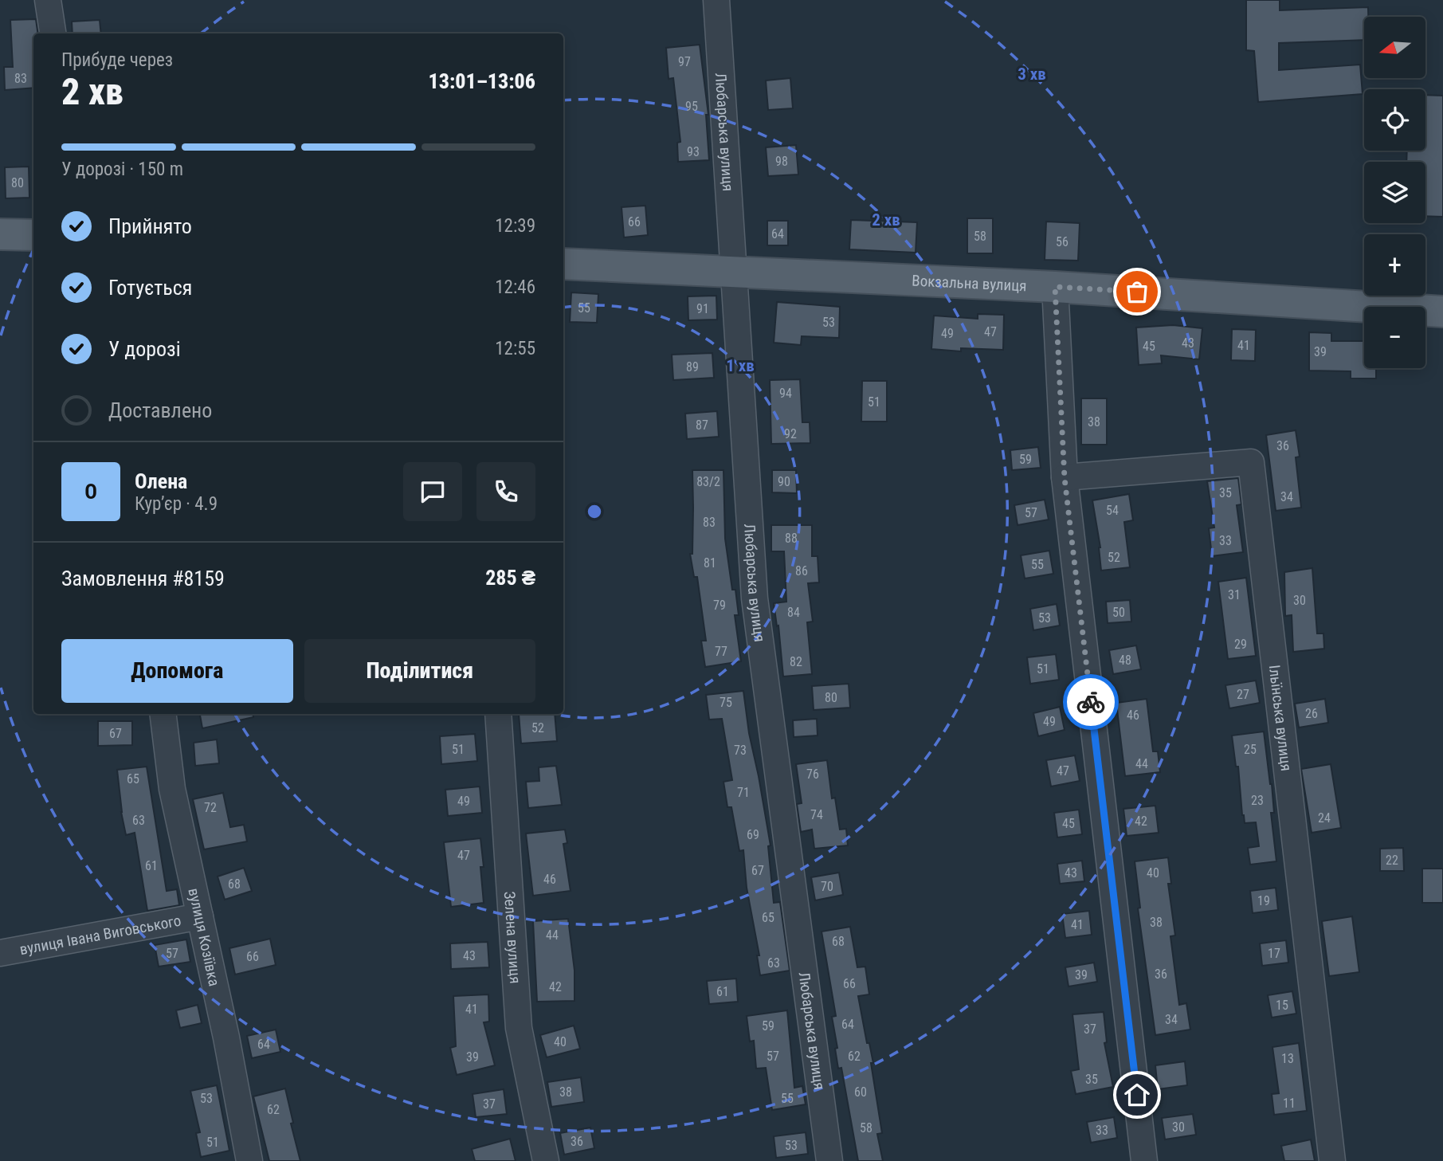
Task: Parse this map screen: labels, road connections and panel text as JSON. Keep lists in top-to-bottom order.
{
  "streets": {
    "main road": ["Вокзальна вулиця"],
    "street": [
      "Любарська вулиця",
      "Ільїнська вулиця",
      "вулиця Івана Виговського",
      "вулиця Козіївка",
      "Зелена вулиця"
    ]
  },
  "crossings": [
    ["Любарська вулиця", "Вокзальна вулиця"],
    ["вулиця Івана Виговського", "вулиця Козіївка"]
  ],
  "house_numbers": [
    "97",
    "83",
    "95",
    "93",
    "98",
    "80",
    "66",
    "64",
    "58",
    "56",
    "55",
    "91",
    "53",
    "47",
    "49",
    "43",
    "41",
    "45",
    "39",
    "89",
    "94",
    "51",
    "38",
    "87",
    "92",
    "36",
    "59",
    "83/2",
    "90",
    "35",
    "34",
    "54",
    "57",
    "83",
    "88",
    "33",
    "52",
    "81",
    "55",
    "86",
    "31",
    "30",
    "79",
    "84",
    "50",
    "53",
    "29",
    "77",
    "48",
    "82",
    "51",
    "27",
    "80",
    "75",
    "26",
    "46",
    "49",
    "52",
    "67",
    "51",
    "25",
    "73",
    "44",
    "47",
    "76",
    "65",
    "71",
    "23",
    "49",
    "72",
    "74",
    "24",
    "63",
    "42",
    "45",
    "69",
    "47",
    "22",
    "61",
    "67",
    "43",
    "40",
    "46",
    "68",
    "70",
    "19",
    "65",
    "38",
    "41",
    "44",
    "68",
    "57",
    "17",
    "43",
    "66",
    "63",
    "36",
    "39",
    "66",
    "42",
    "61",
    "15",
    "41",
    "34",
    "64",
    "59",
    "37",
    "40",
    "64",
    "57",
    "62",
    "39",
    "13",
    "35",
    "38",
    "60",
    "53",
    "55",
    "11",
    "37",
    "62",
    "30",
    "58",
    "33",
    "36",
    "51",
    "53"
  ],
  "north": "left",
  "page": {
    "map_buttons": ["+", "−"],
    "heading": ["2 хв", "Прибуде через", "13:01–13:06"],
    "panel": [
      "Олена",
      "Кур’єр · 4.9",
      "Замовлення #8159",
      "285 ₴"
    ],
    "bar": "У дорозі · 150 m",
    "list": [
      ["Прийнято", "12:39"],
      ["Готується", "12:46"],
      ["У дорозі", "12:55"],
      "Доставлено"
    ],
    "round": "О",
    "buttons": ["Допомога", "Поділитися"]
  },
  "rings": ["3 хв", "2 хв", "1 хв"]
}
